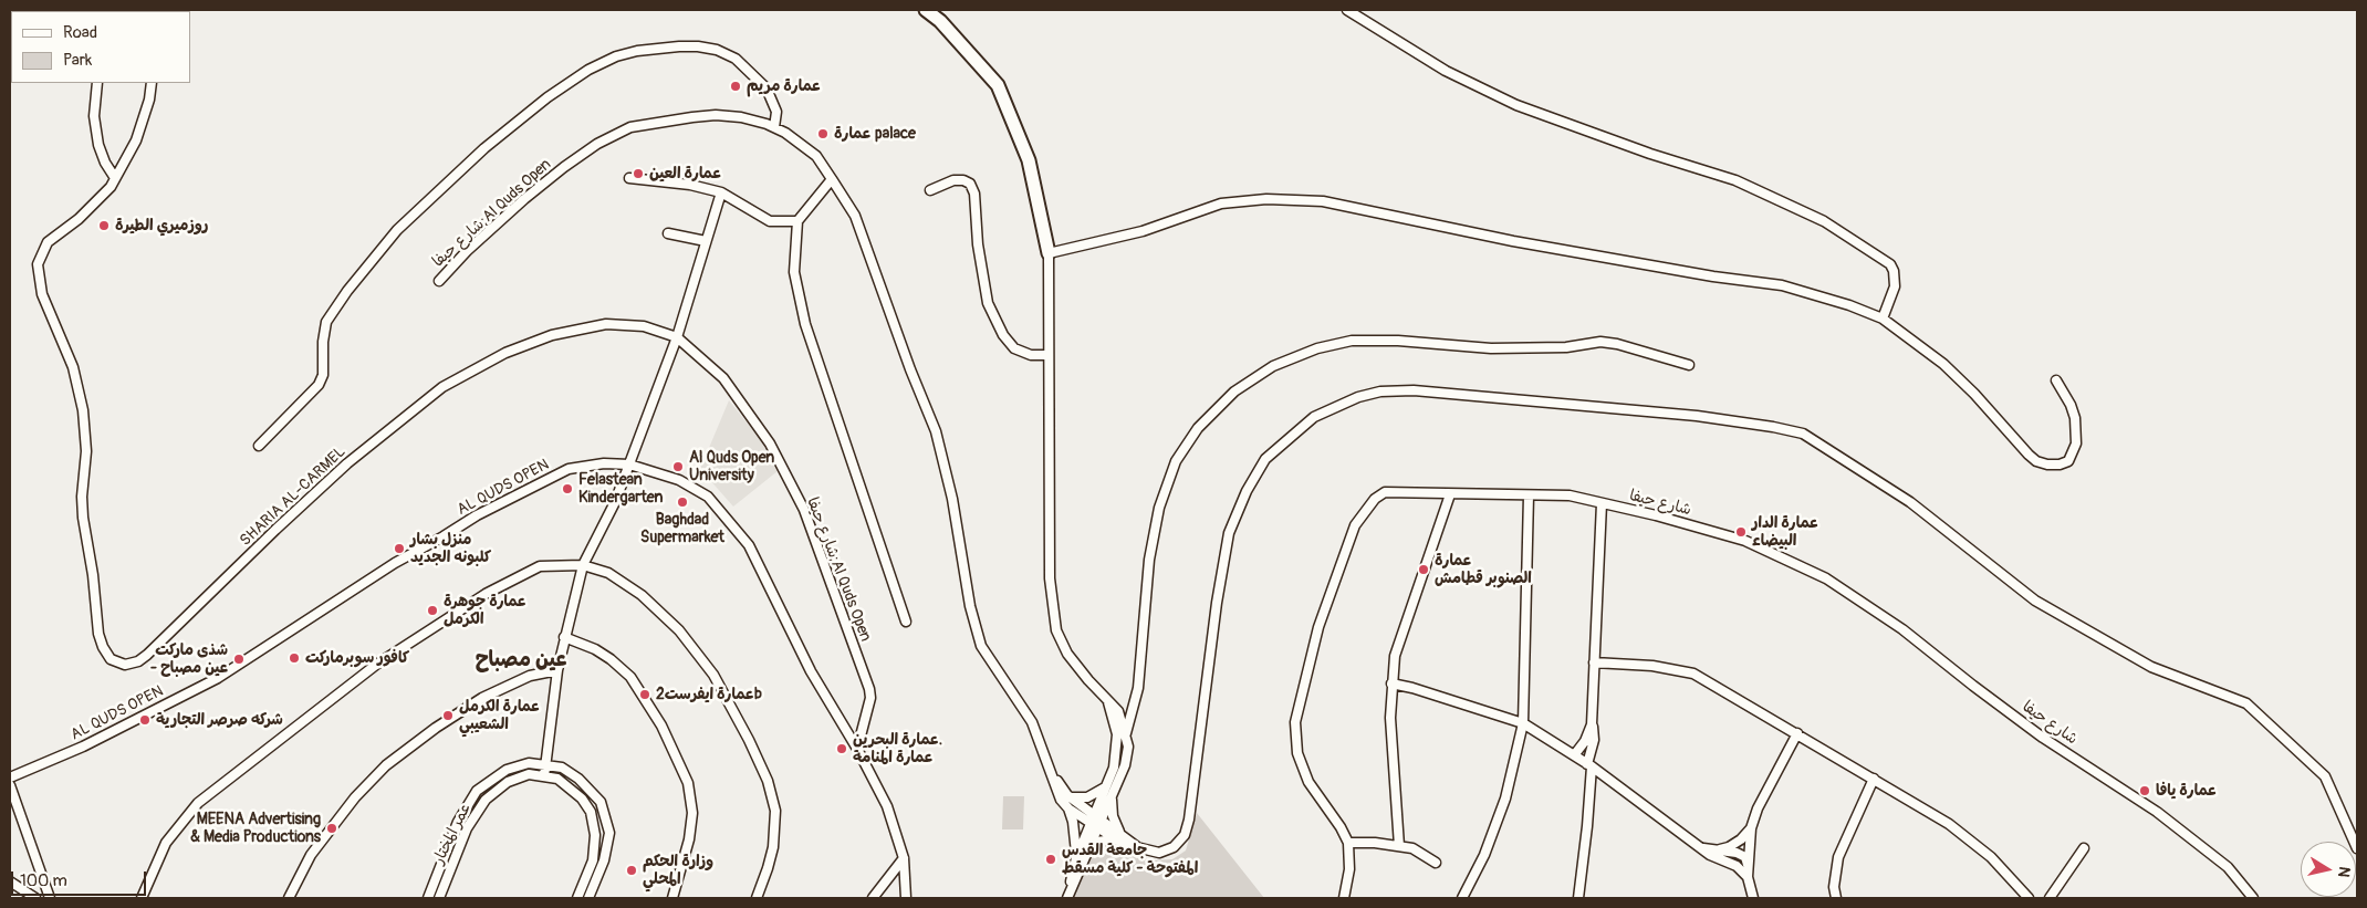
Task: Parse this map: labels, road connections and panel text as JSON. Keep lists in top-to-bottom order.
{
  "streets": {
    "street": [
      "شارع حيفا;Al Quds Open",
      "AL QUDS OPEN",
      "SHARIA AL-CARMEL",
      "شارع حيفا",
      "عمر المختار"
    ]
  },
  "crossings": [
    ["شارع حيفا;Al Quds Open", "AL QUDS OPEN"],
    ["شارع حيفا;Al Quds Open", "SHARIA AL-CARMEL"]
  ],
  "districts": ["عين مصباح"],
  "places": [
    "عمارة مريم",
    "عمارة palace",
    "عمارة العين",
    "روزميري الطيرة",
    "Al Quds Open University",
    "Felastean Kindergarten",
    "Baghdad Supermarket",
    "عمارة الدار البيضاء",
    "منزل بشار كلبونه الجديد",
    "عمارة الصنوبر قطامش",
    "عمارة جوهرة الكرمل",
    "كافور سوبرماركت",
    "شذى ماركت - عين مصباح",
    "عمارة ايفرست2b",
    "عمارة الكرمل الشعيبي",
    "شركه صرصر التجارية",
    "عمارة البحرين. عمارة المنامة",
    "عمارة يافا",
    "MEENA Advertising & Media Productions",
    "جامعة القدس المفتوحة - كلية مسقط",
    "وزارة الحكم المحلي"
  ],
  "legend": ["Road", "Park"],
  "scale_bar": "100 m",
  "north": "right"
}
